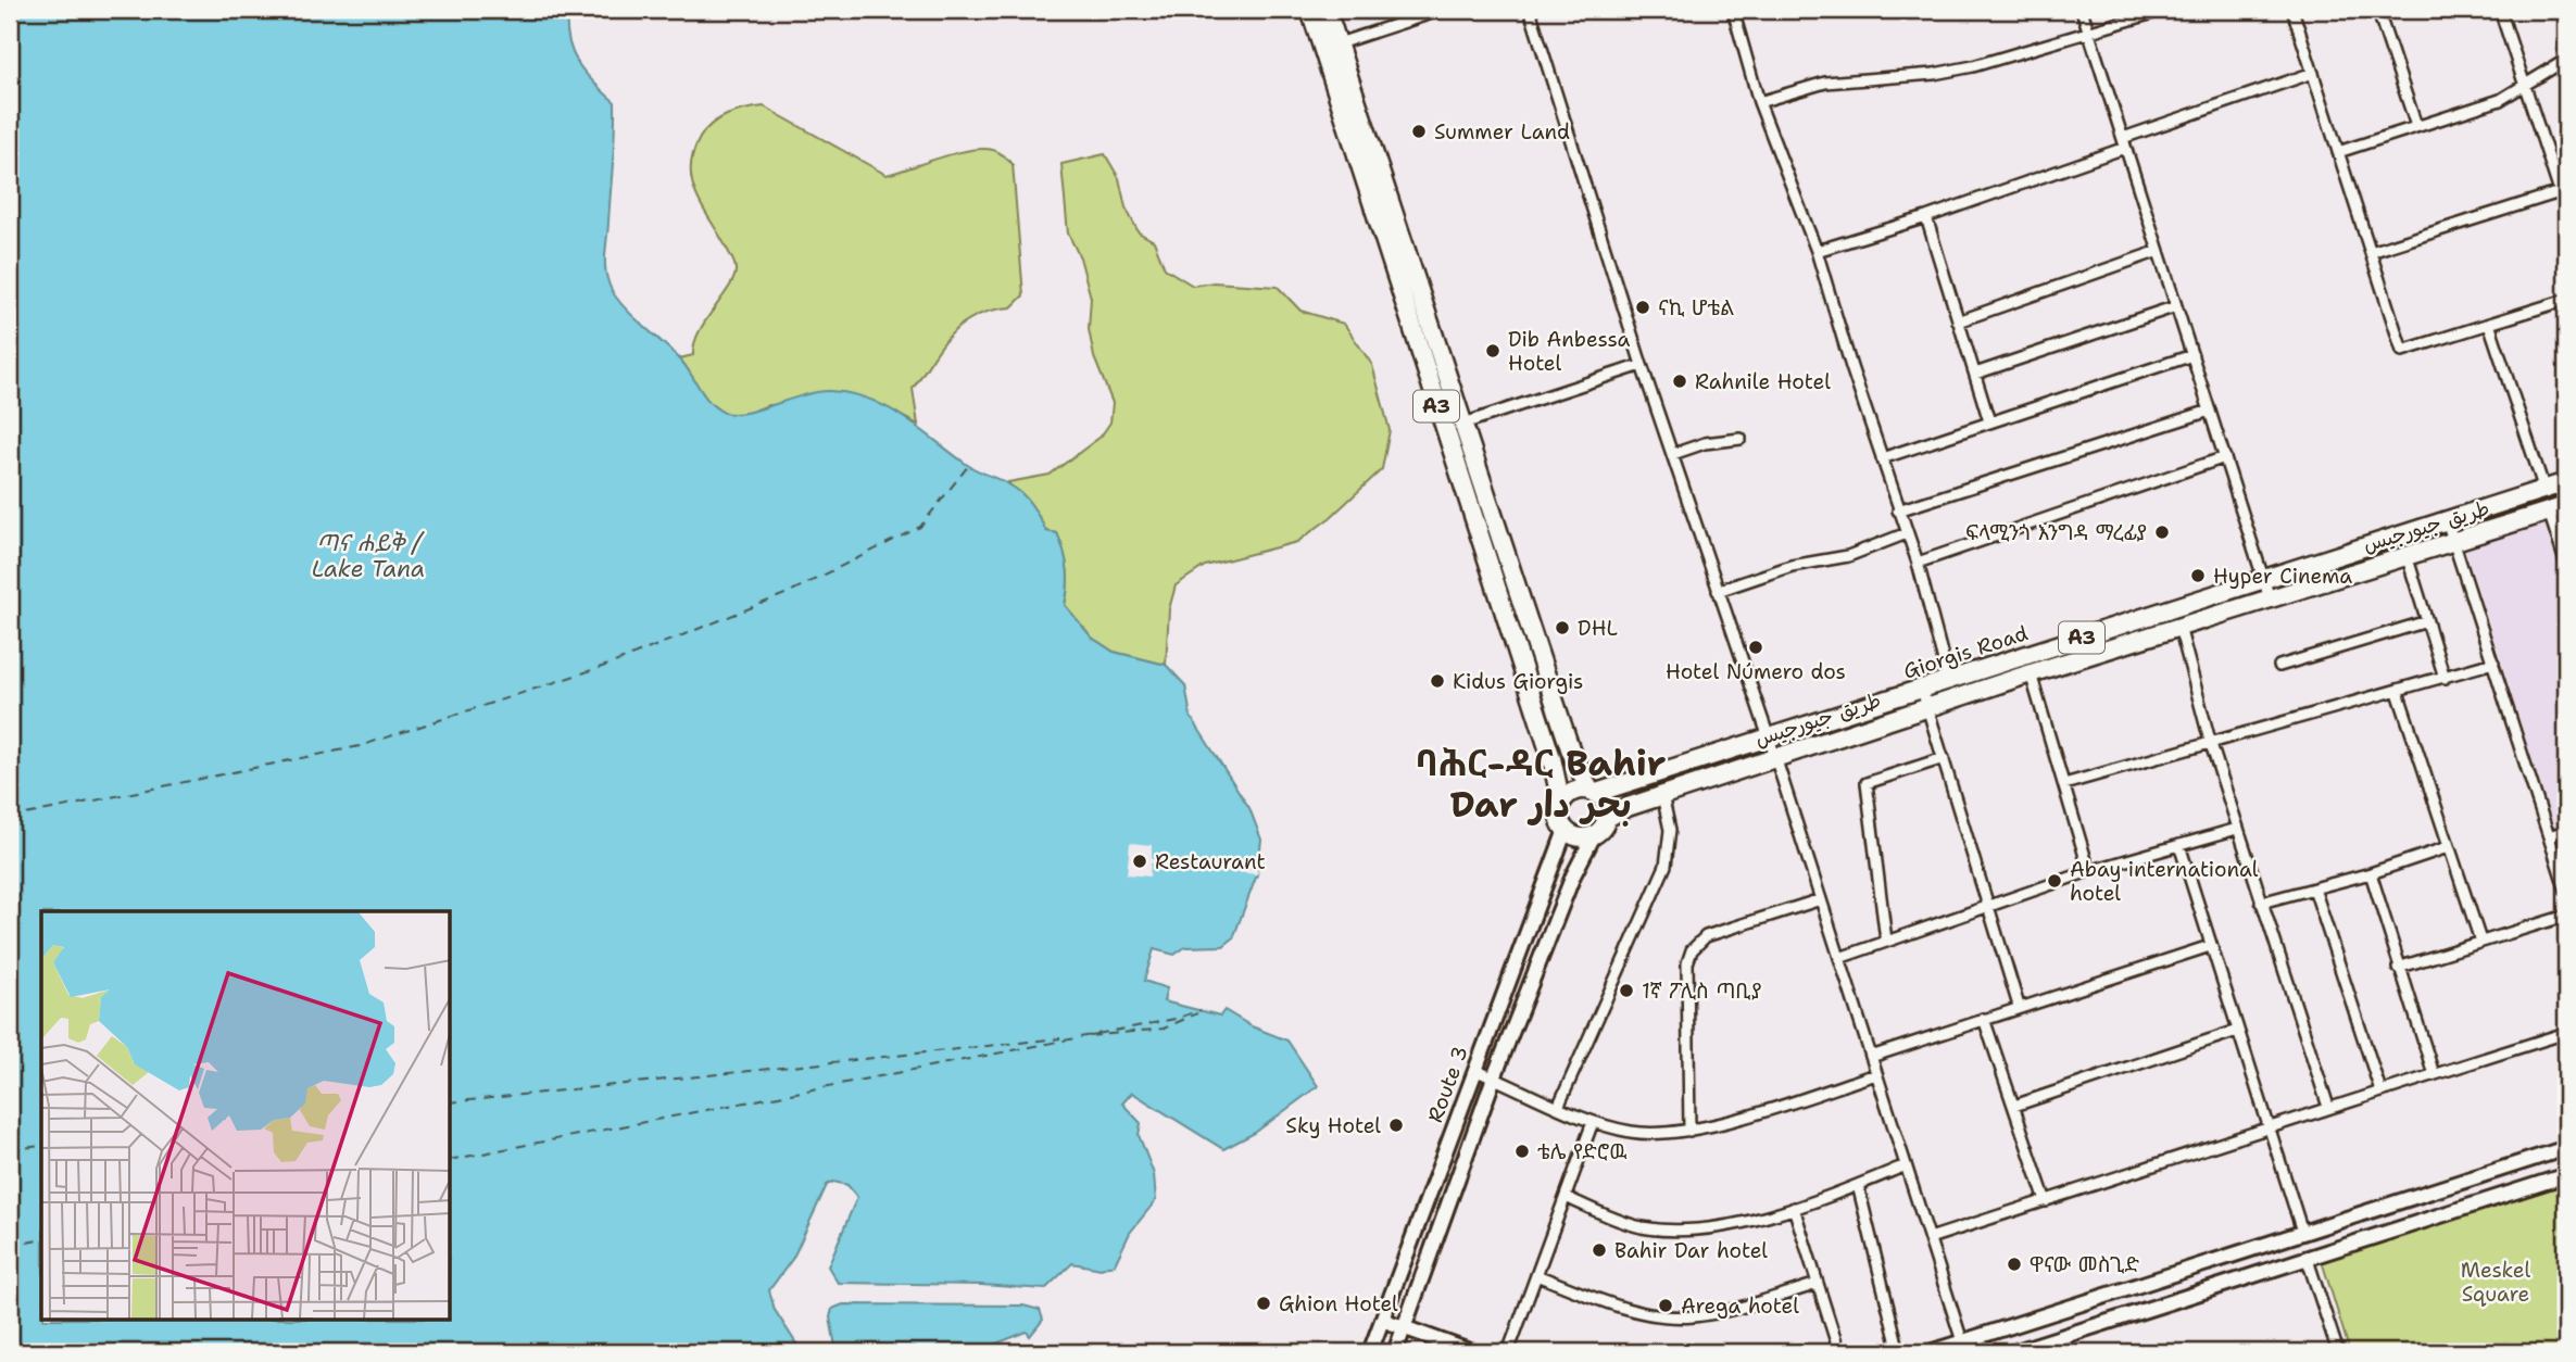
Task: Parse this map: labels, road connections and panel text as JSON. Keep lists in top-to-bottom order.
{
  "streets": {
    "highway": ["A3", "طريق جيورجيس", "Giorgis Road"],
    "street": ["Route 3"]
  },
  "crossings": [
    ["A3", "طريق جيورجيس"],
    ["A3", "Giorgis Road"],
    ["A3", "Route 3"],
    ["طريق جيورجيس", "Giorgis Road"],
    ["طريق جيورجيس", "Route 3"],
    ["Giorgis Road", "Route 3"]
  ],
  "districts": ["ባሕር-ዳር Bahir Dar بحر دار"],
  "water": ["ጣና ሐይቅ / Lake Tana"],
  "parks": ["Meskel Square"],
  "places": [
    "Summer Land",
    "ናኪ ሆቴል",
    "Dib Anbessa Hotel",
    "Rahnile Hotel",
    "ፍላሚንጎ እንግዳ ማረፊያ",
    "Hyper Cinema",
    "DHL",
    "Hotel Número dos",
    "Kidus Giorgis",
    "Restaurant",
    "Abay international hotel",
    "1ኛ ፖሊስ ጣቢያ",
    "Sky Hotel",
    "ቴሌ የድሮዉ",
    "Bahir Dar hotel",
    "ዋናው መስጊድ",
    "Ghion Hotel",
    "Arega hotel"
  ]
}
